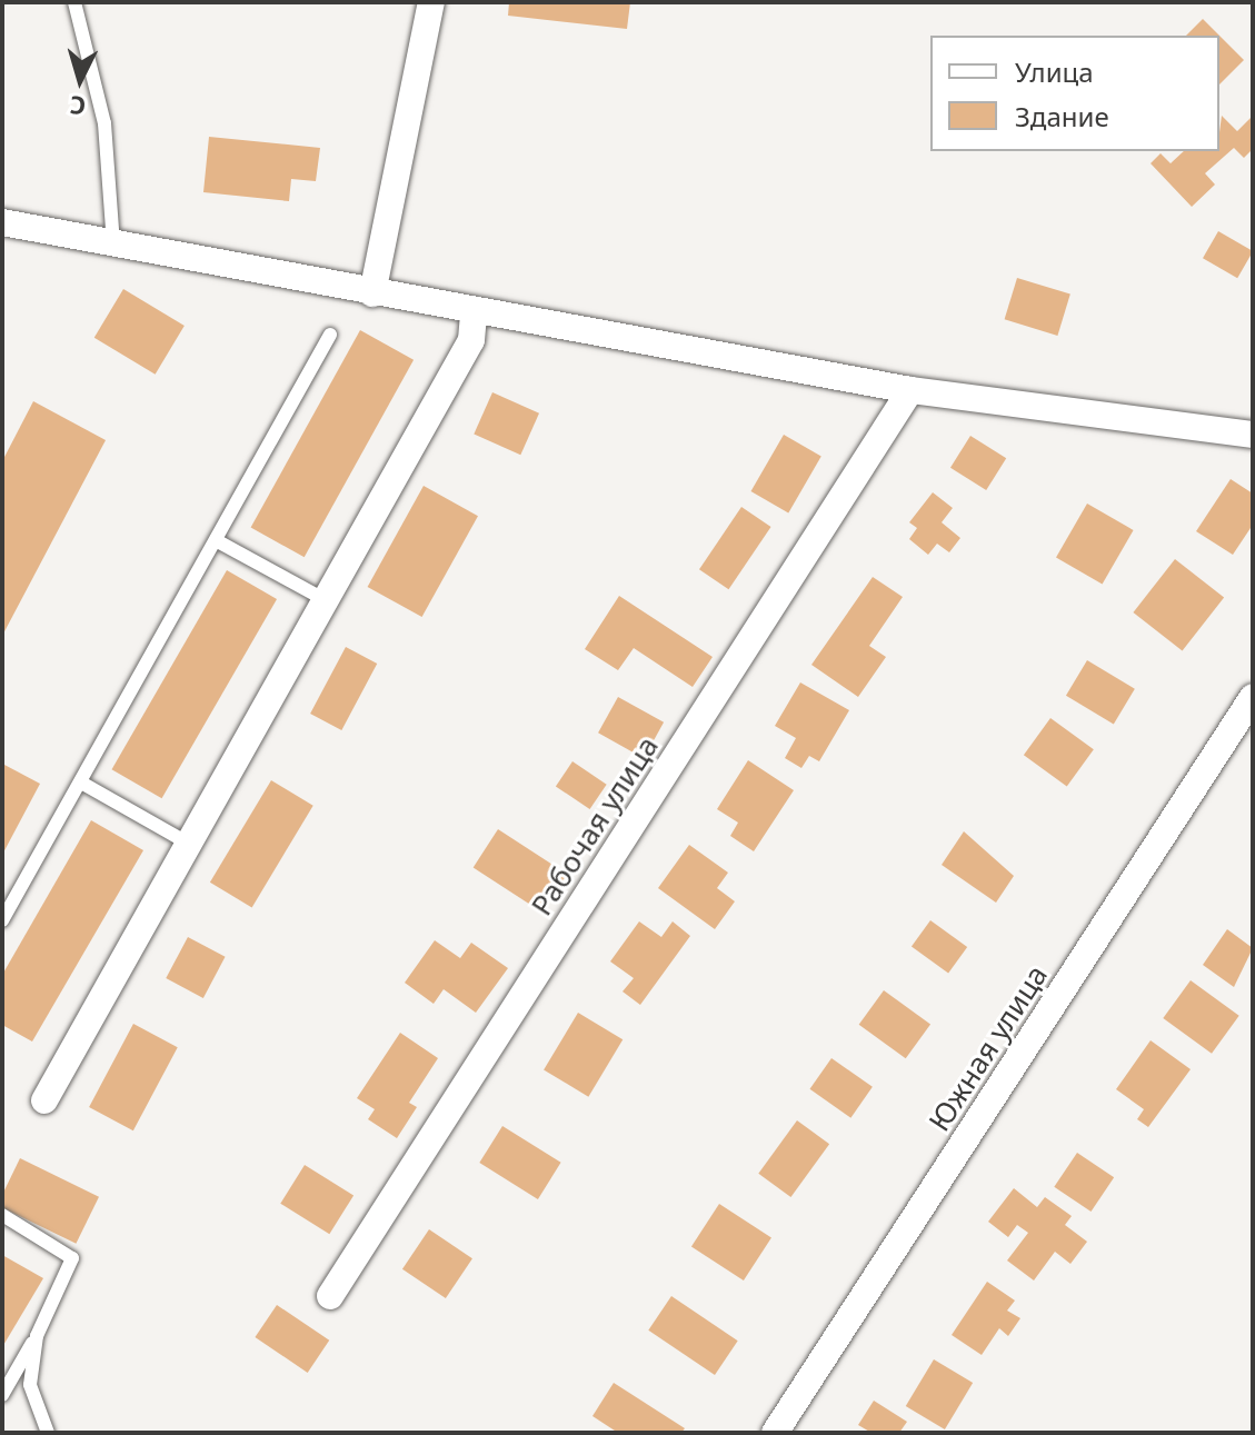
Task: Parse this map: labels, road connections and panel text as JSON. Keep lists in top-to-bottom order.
{
  "streets": {
    "street": ["Рабочая улица", "Южная улица"]
  },
  "legend": ["Улица", "Здание"],
  "north": "bottom"
}
